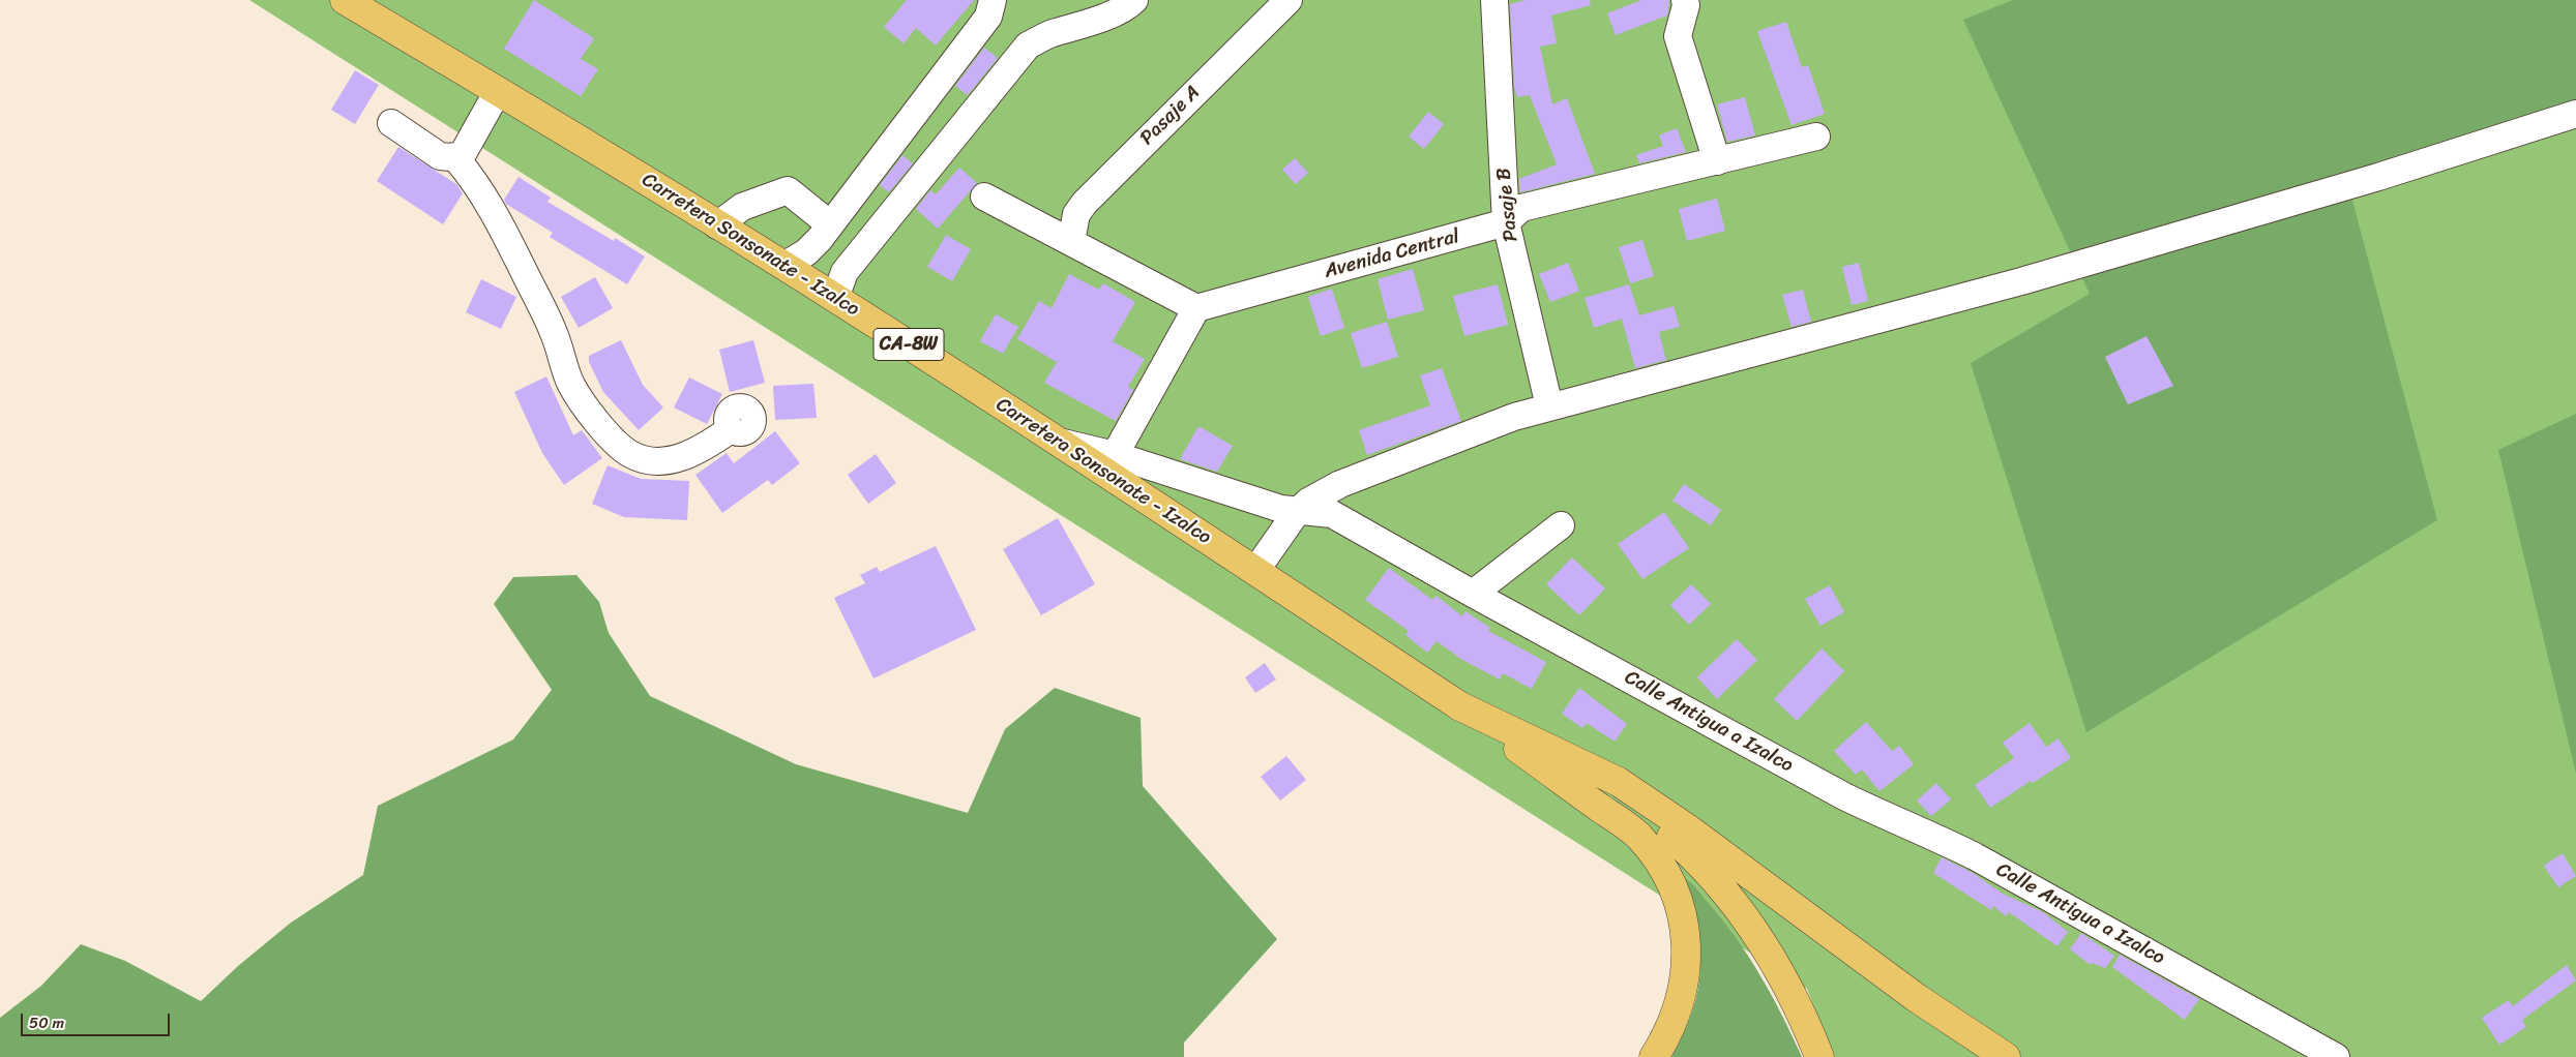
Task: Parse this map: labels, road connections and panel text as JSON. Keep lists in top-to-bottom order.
{
  "streets": {
    "main road": ["Carretera Sonsonate - Izalco", "CA-8W"],
    "street": [
      "Pasaje A",
      "Pasaje B",
      "Avenida Central",
      "Calle Antigua a Izalco"
    ]
  },
  "crossings": [
    ["Pasaje B", "Avenida Central"],
    ["Carretera Sonsonate - Izalco", "Calle Antigua a Izalco"]
  ],
  "scale_bar": "50 m"
}
